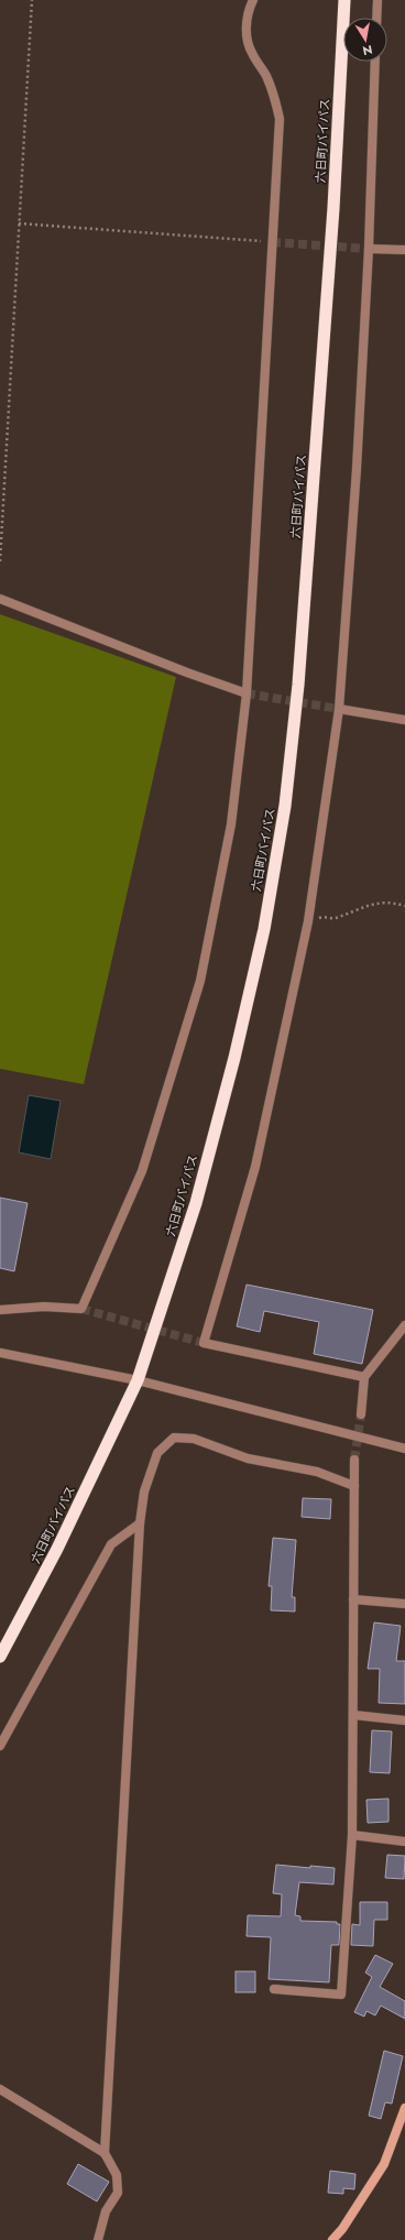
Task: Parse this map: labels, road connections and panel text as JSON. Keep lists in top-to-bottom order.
{
  "streets": {
    "highway": ["六日町バイパス"]
  },
  "north": "bottom"
}
